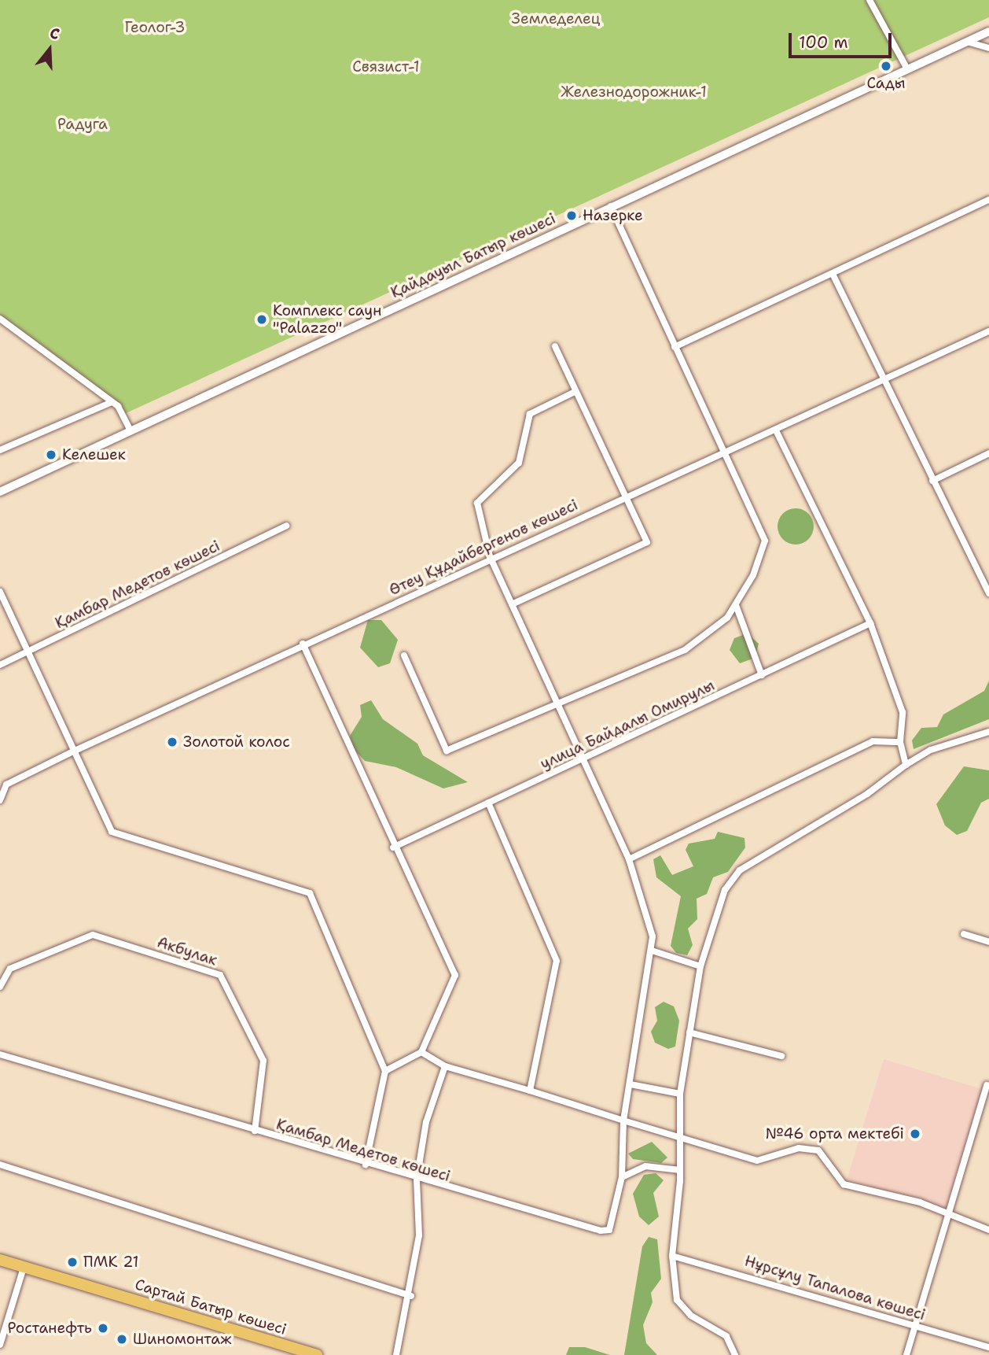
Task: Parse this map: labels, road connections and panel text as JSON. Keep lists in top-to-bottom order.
{
  "streets": {
    "highway": ["Сартай Батыр көшесі"],
    "street": [
      "Қайдауыл Батыр көшесі",
      "Өтеу Құдайбергенов көшесі",
      "Қамбар Медетов көшесі",
      "улица Байдалы Омирулы",
      "Акбулак",
      "Нұрсұлу Тапалова көшесі"
    ]
  },
  "crossings": [
    ["Қамбар Медетов көшесі", "Акбулак"]
  ],
  "parks": [
    "Земледелец",
    "Геолог-3",
    "Связист-1",
    "Железнодорожник-1",
    "Радуга"
  ],
  "places": [
    "Сады",
    "Назерке",
    "Комплекс саун \"Palazzo\"",
    "Келешек",
    "Золотой колос",
    "№46 орта мектебі",
    "ПМК 21",
    "Ростанефть",
    "Шиномонтаж"
  ],
  "scale_bar": "100 m",
  "north": "top"
}
